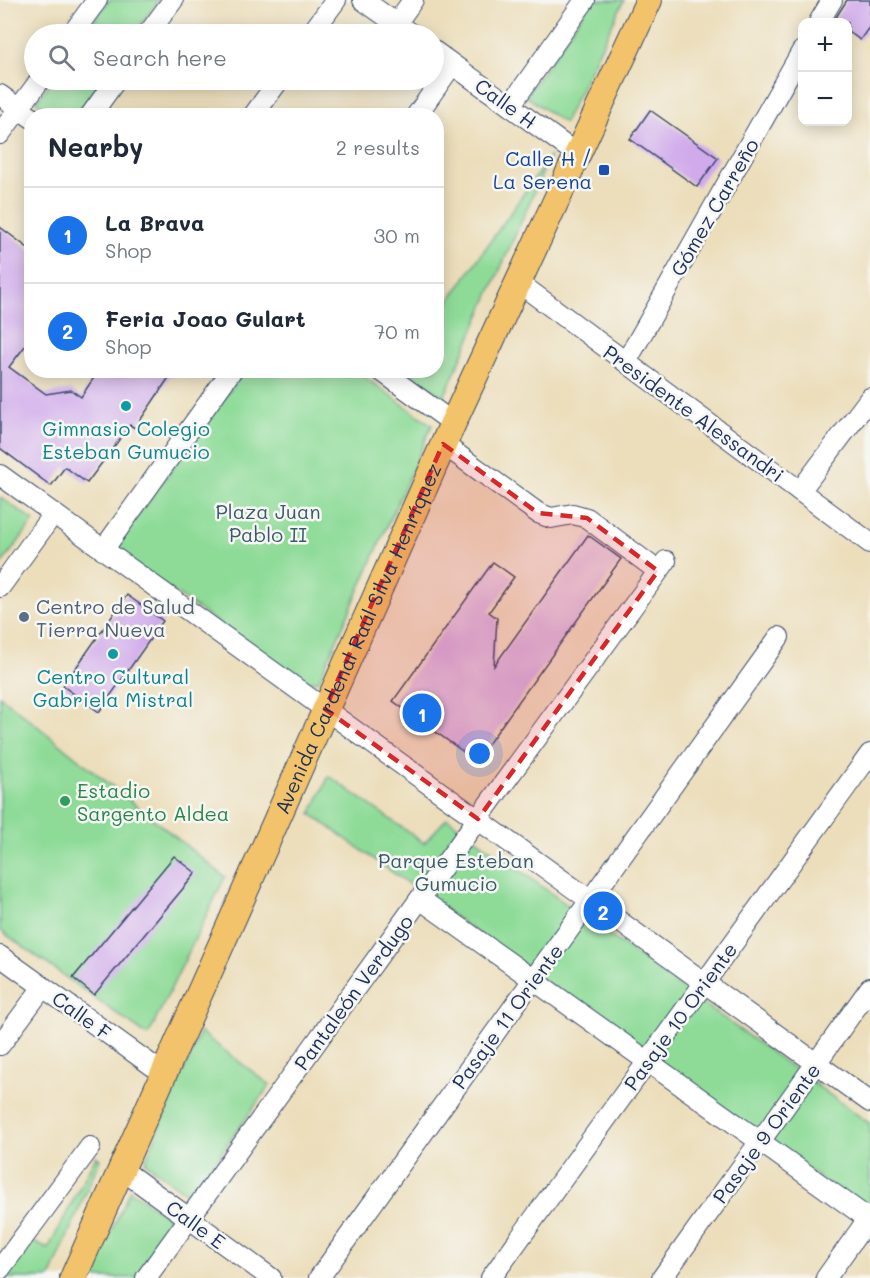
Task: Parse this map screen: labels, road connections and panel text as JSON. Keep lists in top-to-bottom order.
{
  "streets": {
    "main road": ["Avenida Cardenal Raúl Silva Henríquez"],
    "street": [
      "Calle H",
      "Gómez Carreño",
      "Presidente Alessandri",
      "Pantaleón Verdugo",
      "Calle F",
      "Pasaje 11 Oriente",
      "Pasaje 10 Oriente",
      "Pasaje 9 Oriente",
      "Calle E"
    ]
  },
  "crossings": [
    ["Calle H", "Avenida Cardenal Raúl Silva Henríquez"],
    ["Gómez Carreño", "Presidente Alessandri"],
    ["Presidente Alessandri", "Avenida Cardenal Raúl Silva Henríquez"],
    ["Avenida Cardenal Raúl Silva Henríquez", "Pantaleón Verdugo"],
    ["Avenida Cardenal Raúl Silva Henríquez", "Calle F"],
    ["Avenida Cardenal Raúl Silva Henríquez", "Calle E"],
    ["Pantaleón Verdugo", "Calle E"]
  ],
  "parks": ["Plaza Juan Pablo II", "Parque Esteban Gumucio"],
  "places": {
    "transit": ["Calle H / La Serena"],
    "other": [
      "Gimnasio Colegio Esteban Gumucio",
      "Centro de Salud Tierra Nueva",
      "Centro Cultural Gabriela Mistral",
      "Estadio Sargento Aldea"
    ]
  },
  "page": {
    "map_buttons": ["+", "−"],
    "search": "Search here",
    "heading": ["Nearby", "2 results"],
    "list": [
      {
        "mark": "1",
        "name": "La Brava",
        "note": "Shop",
        "value": "30 m"
      },
      {
        "mark": "2",
        "name": "Feria Joao Gulart",
        "note": "Shop",
        "value": "70 m"
      }
    ],
    "pins": ["1", "2"]
  }
}
